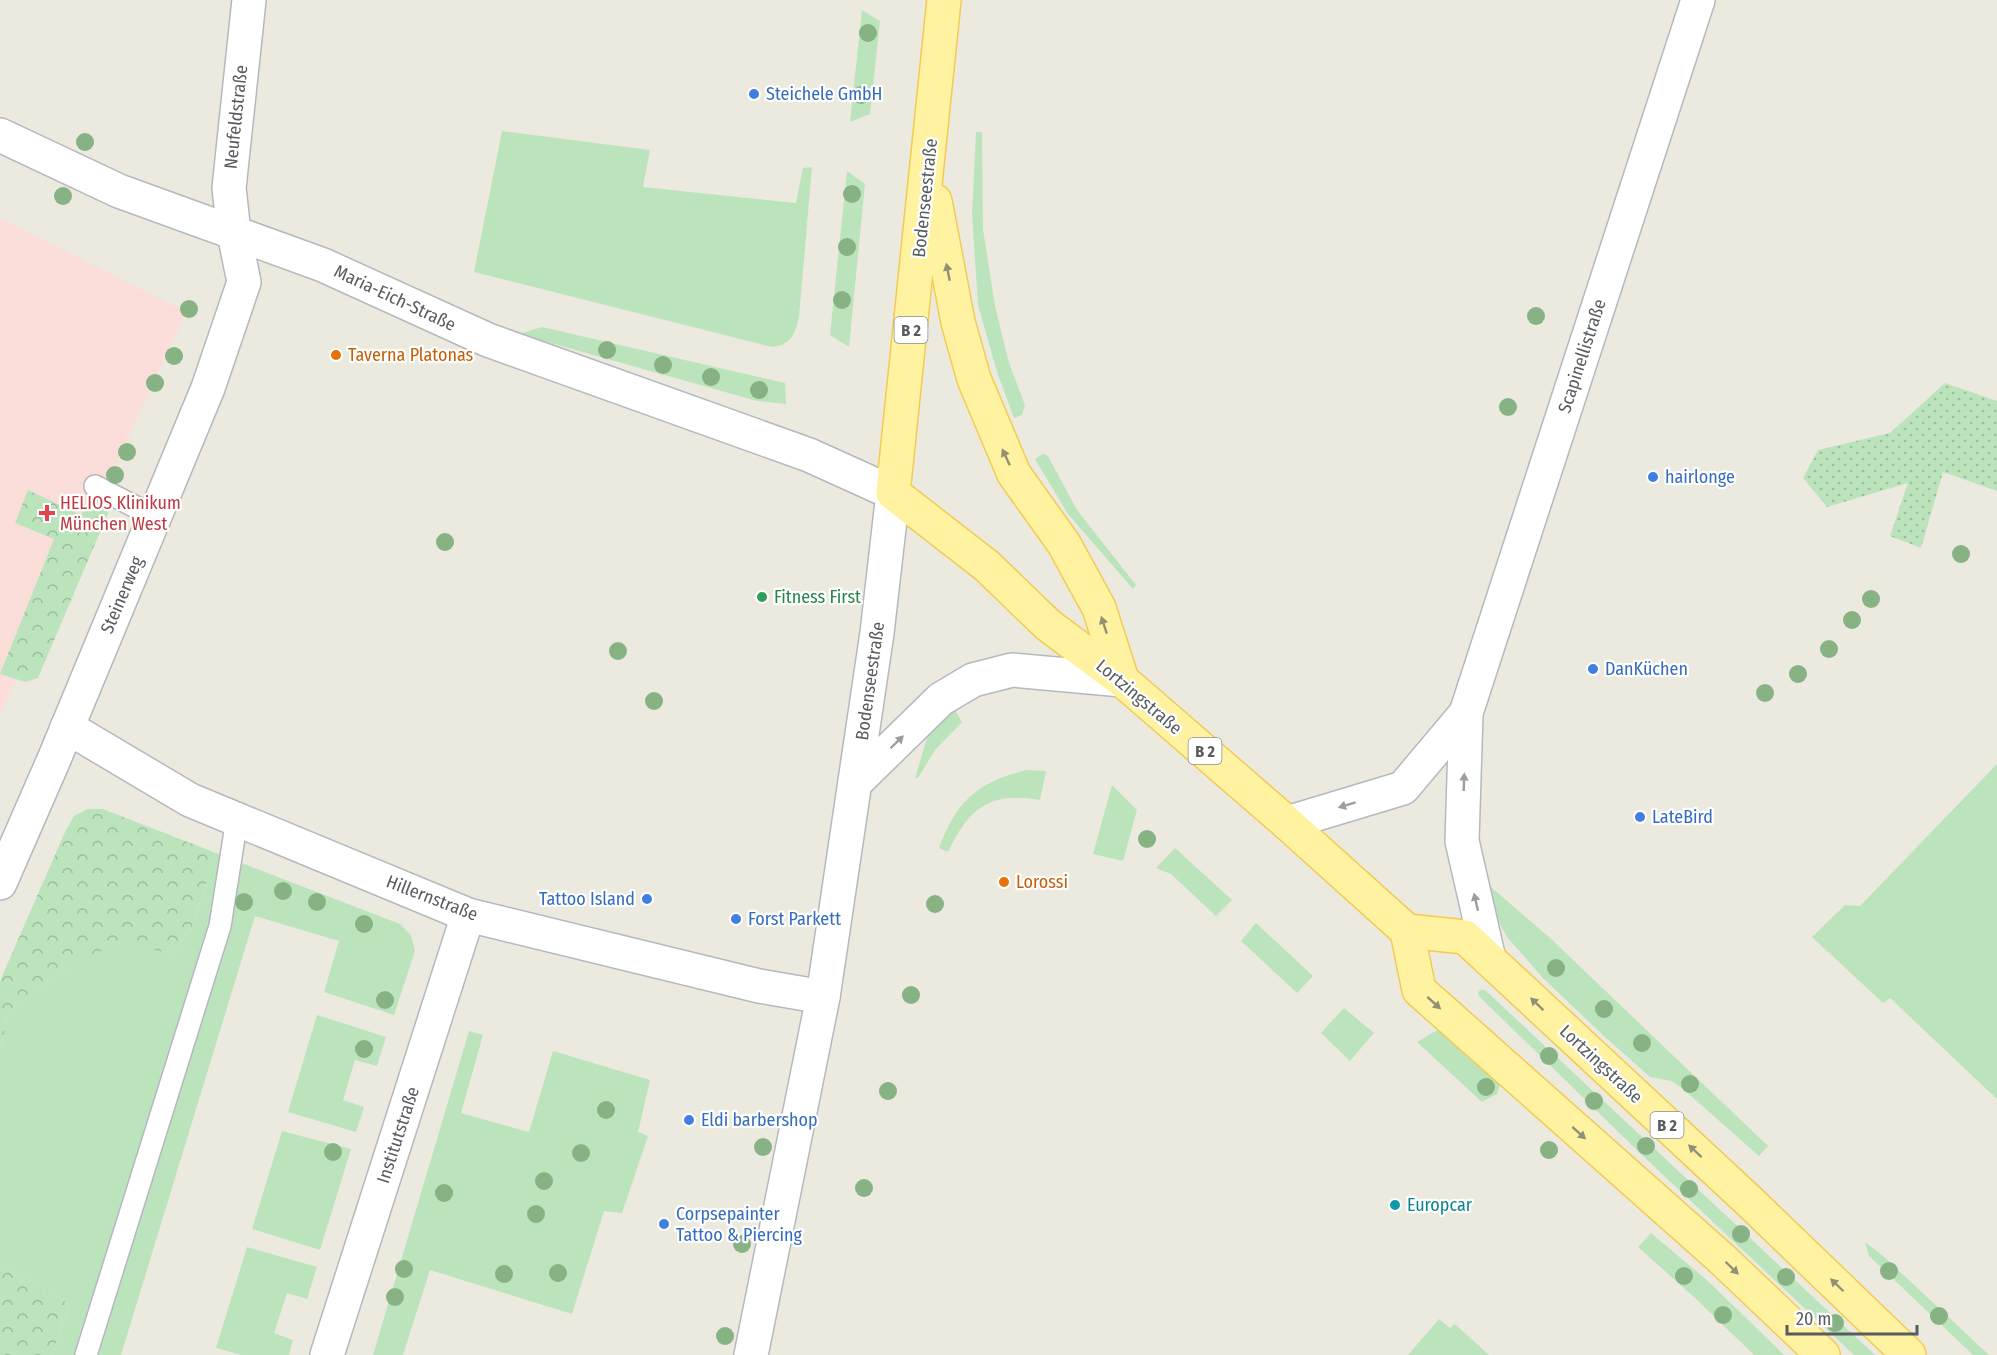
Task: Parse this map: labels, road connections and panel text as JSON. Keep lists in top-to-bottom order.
{
  "streets": {
    "main road": ["Bodenseestraße", "B 2", "Lortzingstraße"],
    "street": [
      "Neufeldstraße",
      "Maria-Eich-Straße",
      "Scapinellistraße",
      "Steinerweg",
      "Hillernstraße",
      "Institutstraße"
    ]
  },
  "crossings": [
    ["Neufeldstraße", "Maria-Eich-Straße"],
    ["Neufeldstraße", "Steinerweg"],
    ["Bodenseestraße", "Maria-Eich-Straße"],
    ["Bodenseestraße", "Lortzingstraße"],
    ["Bodenseestraße", "Hillernstraße"],
    ["Maria-Eich-Straße", "Steinerweg"],
    ["Maria-Eich-Straße", "Lortzingstraße"],
    ["Scapinellistraße", "Lortzingstraße"],
    ["Steinerweg", "Hillernstraße"],
    ["Hillernstraße", "Institutstraße"]
  ],
  "places": {
    "other": [
      "Steichele GmbH",
      "Taverna Platonas",
      "hairlonge",
      "Fitness First",
      "DanKüchen",
      "LateBird",
      "Lorossi",
      "Tattoo Island",
      "Forst Parkett",
      "Eldi barbershop",
      "Europcar",
      "Corpsepainter Tattoo & Piercing"
    ],
    "health": ["HELIOS Klinikum München West"]
  },
  "scale_bar": "20 m"
}
